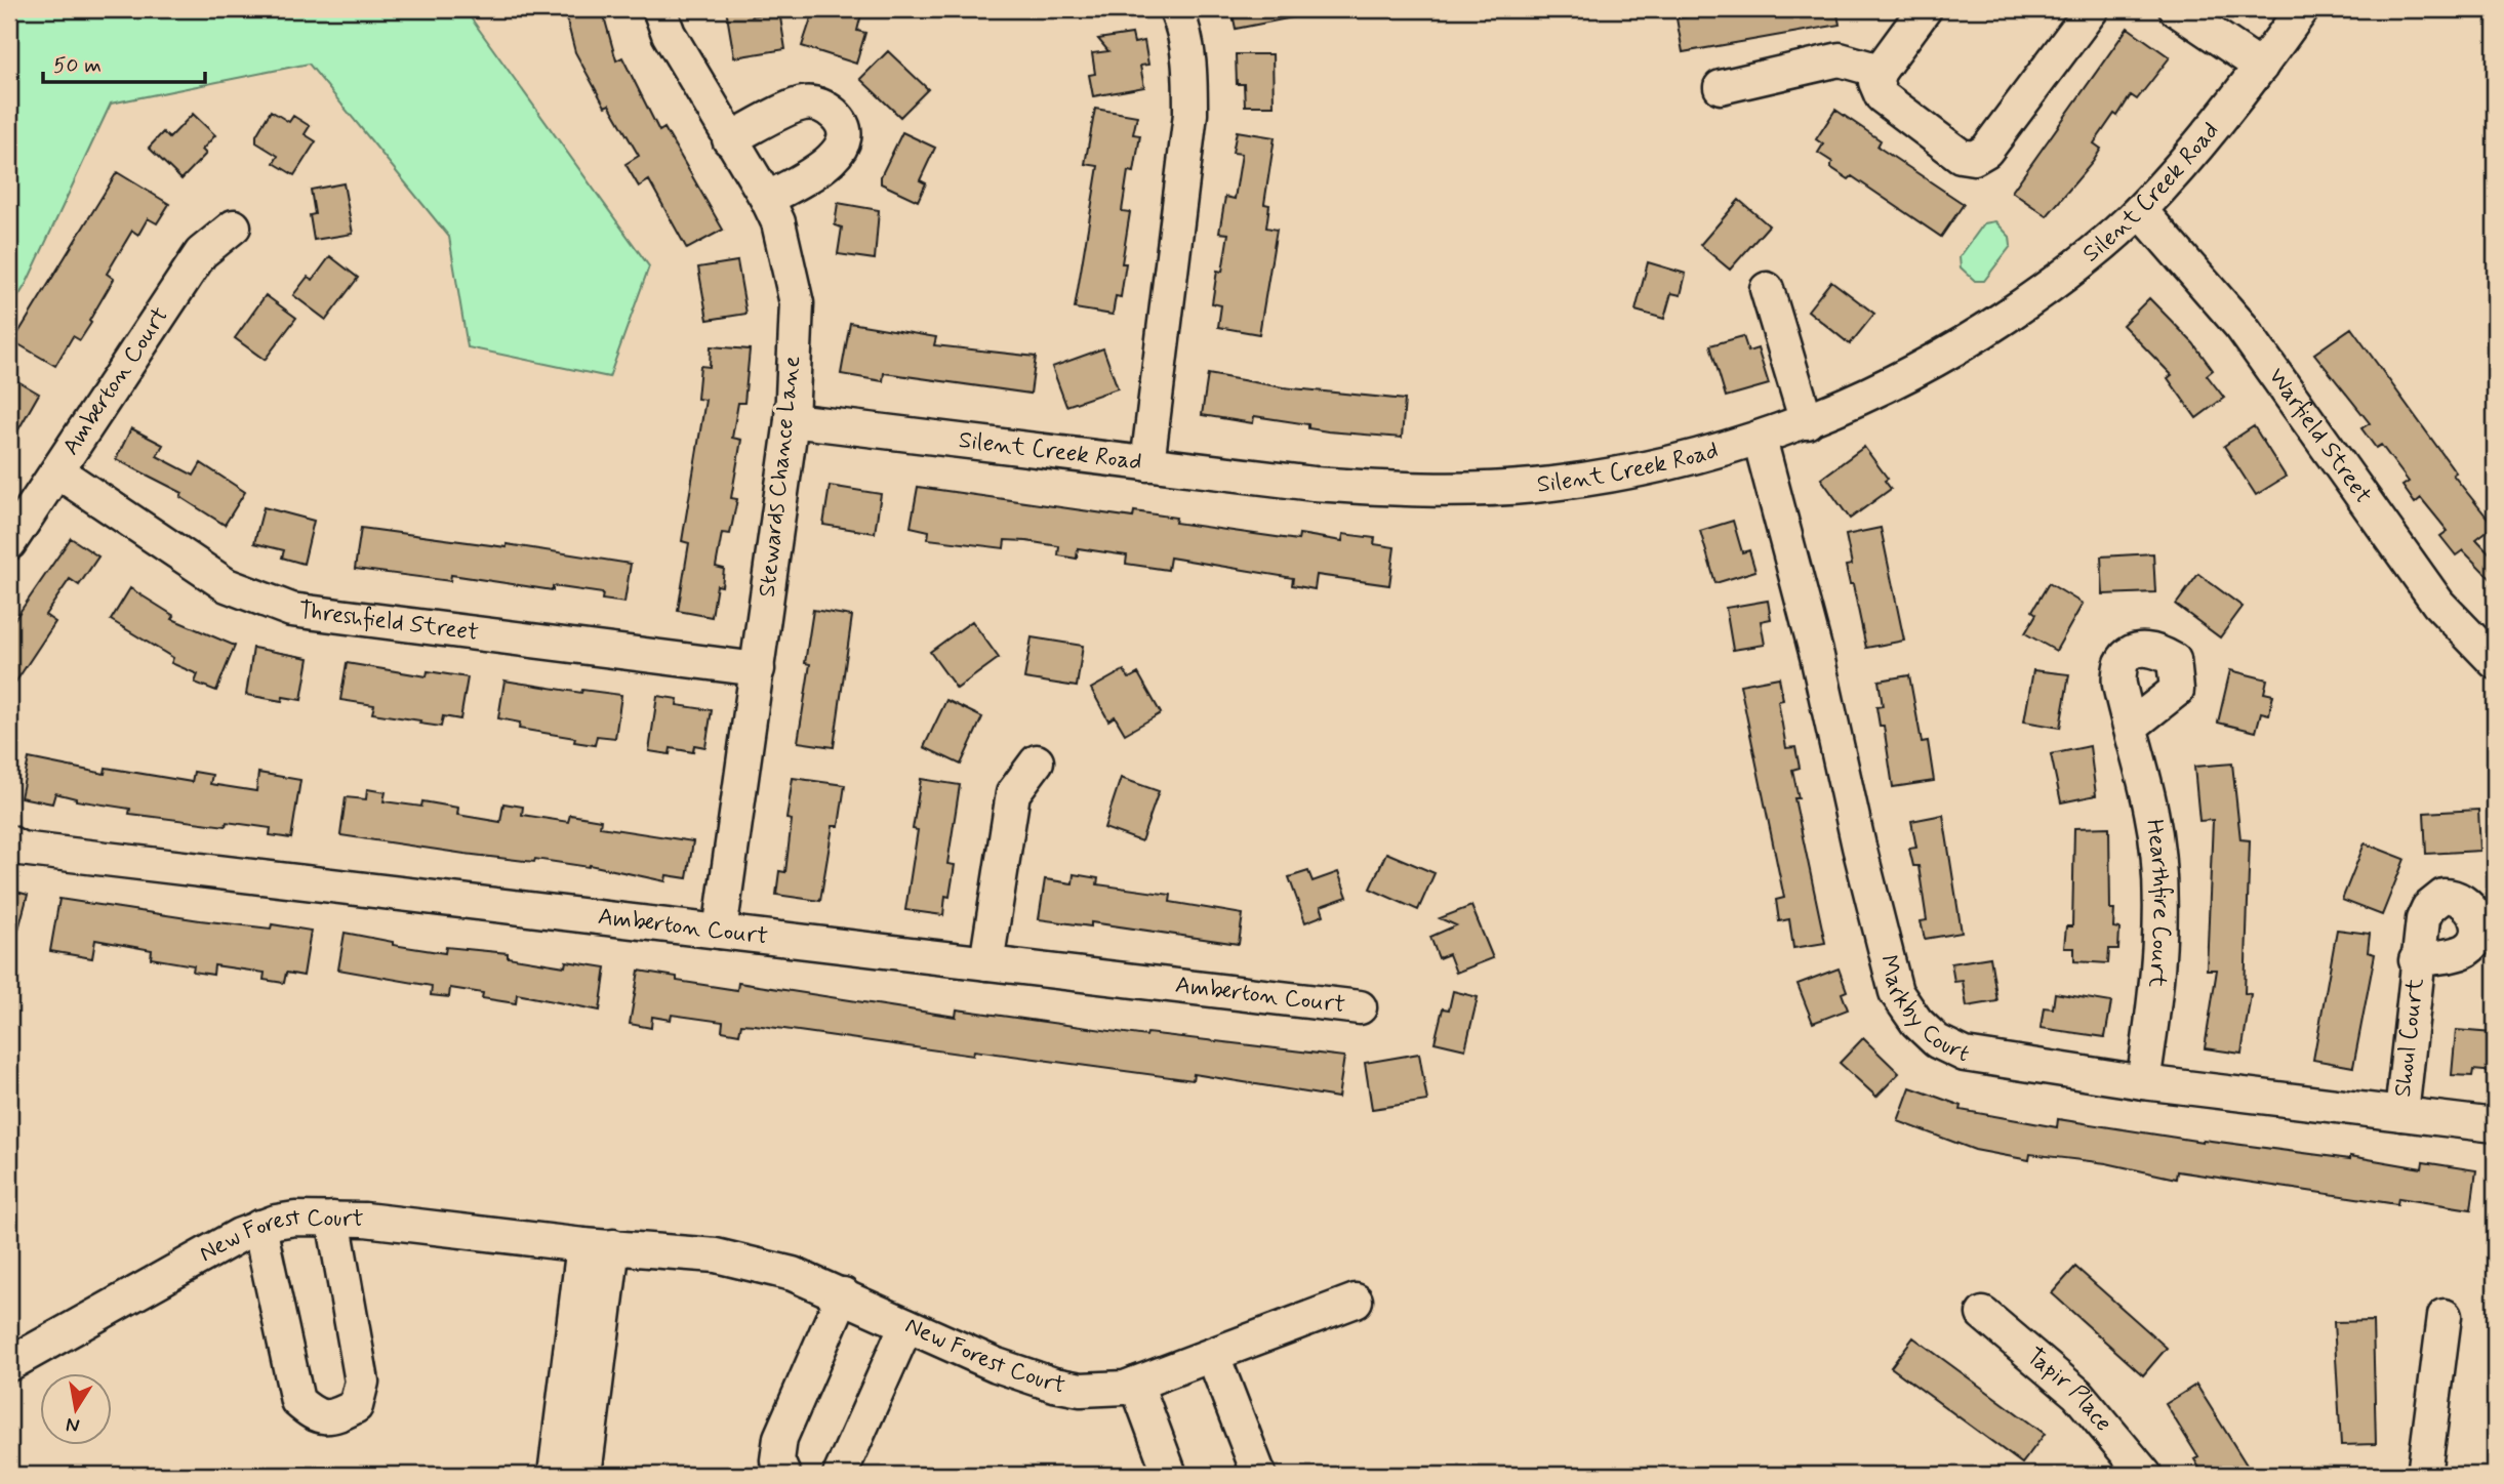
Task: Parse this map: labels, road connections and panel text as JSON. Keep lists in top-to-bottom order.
{
  "streets": {
    "street": [
      "Silent Creek Road",
      "Amberton Court",
      "Warfield Street",
      "Stewards Chance Lane",
      "Threshfield Street",
      "Hearthfire Court",
      "Markby Court",
      "Shoul Court",
      "New Forest Court",
      "Tapir Place"
    ]
  },
  "crossings": [
    ["Silent Creek Road", "Warfield Street"],
    ["Silent Creek Road", "Stewards Chance Lane"],
    ["Silent Creek Road", "Markby Court"],
    ["Amberton Court", "Stewards Chance Lane"],
    ["Amberton Court", "Threshfield Street"],
    ["Stewards Chance Lane", "Threshfield Street"],
    ["Hearthfire Court", "Markby Court"],
    ["Markby Court", "Shoul Court"]
  ],
  "scale_bar": "50 m",
  "north": "bottom"
}
